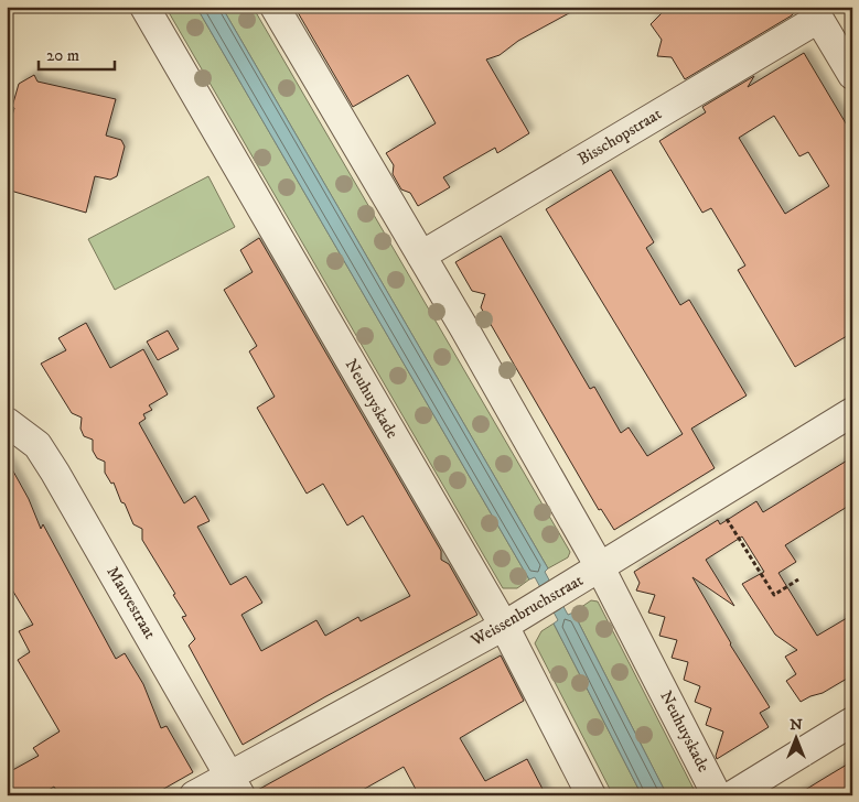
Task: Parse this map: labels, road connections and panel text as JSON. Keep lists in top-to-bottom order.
{
  "streets": {
    "street": [
      "Bisschopstraat",
      "Neuhuyskade",
      "Mauvestraat",
      "Weissenbruchstraat"
    ]
  },
  "crossings": [
    ["Bisschopstraat", "Neuhuyskade"],
    ["Neuhuyskade", "Weissenbruchstraat"],
    ["Mauvestraat", "Weissenbruchstraat"]
  ],
  "scale_bar": "20 m",
  "north": "top"
}
